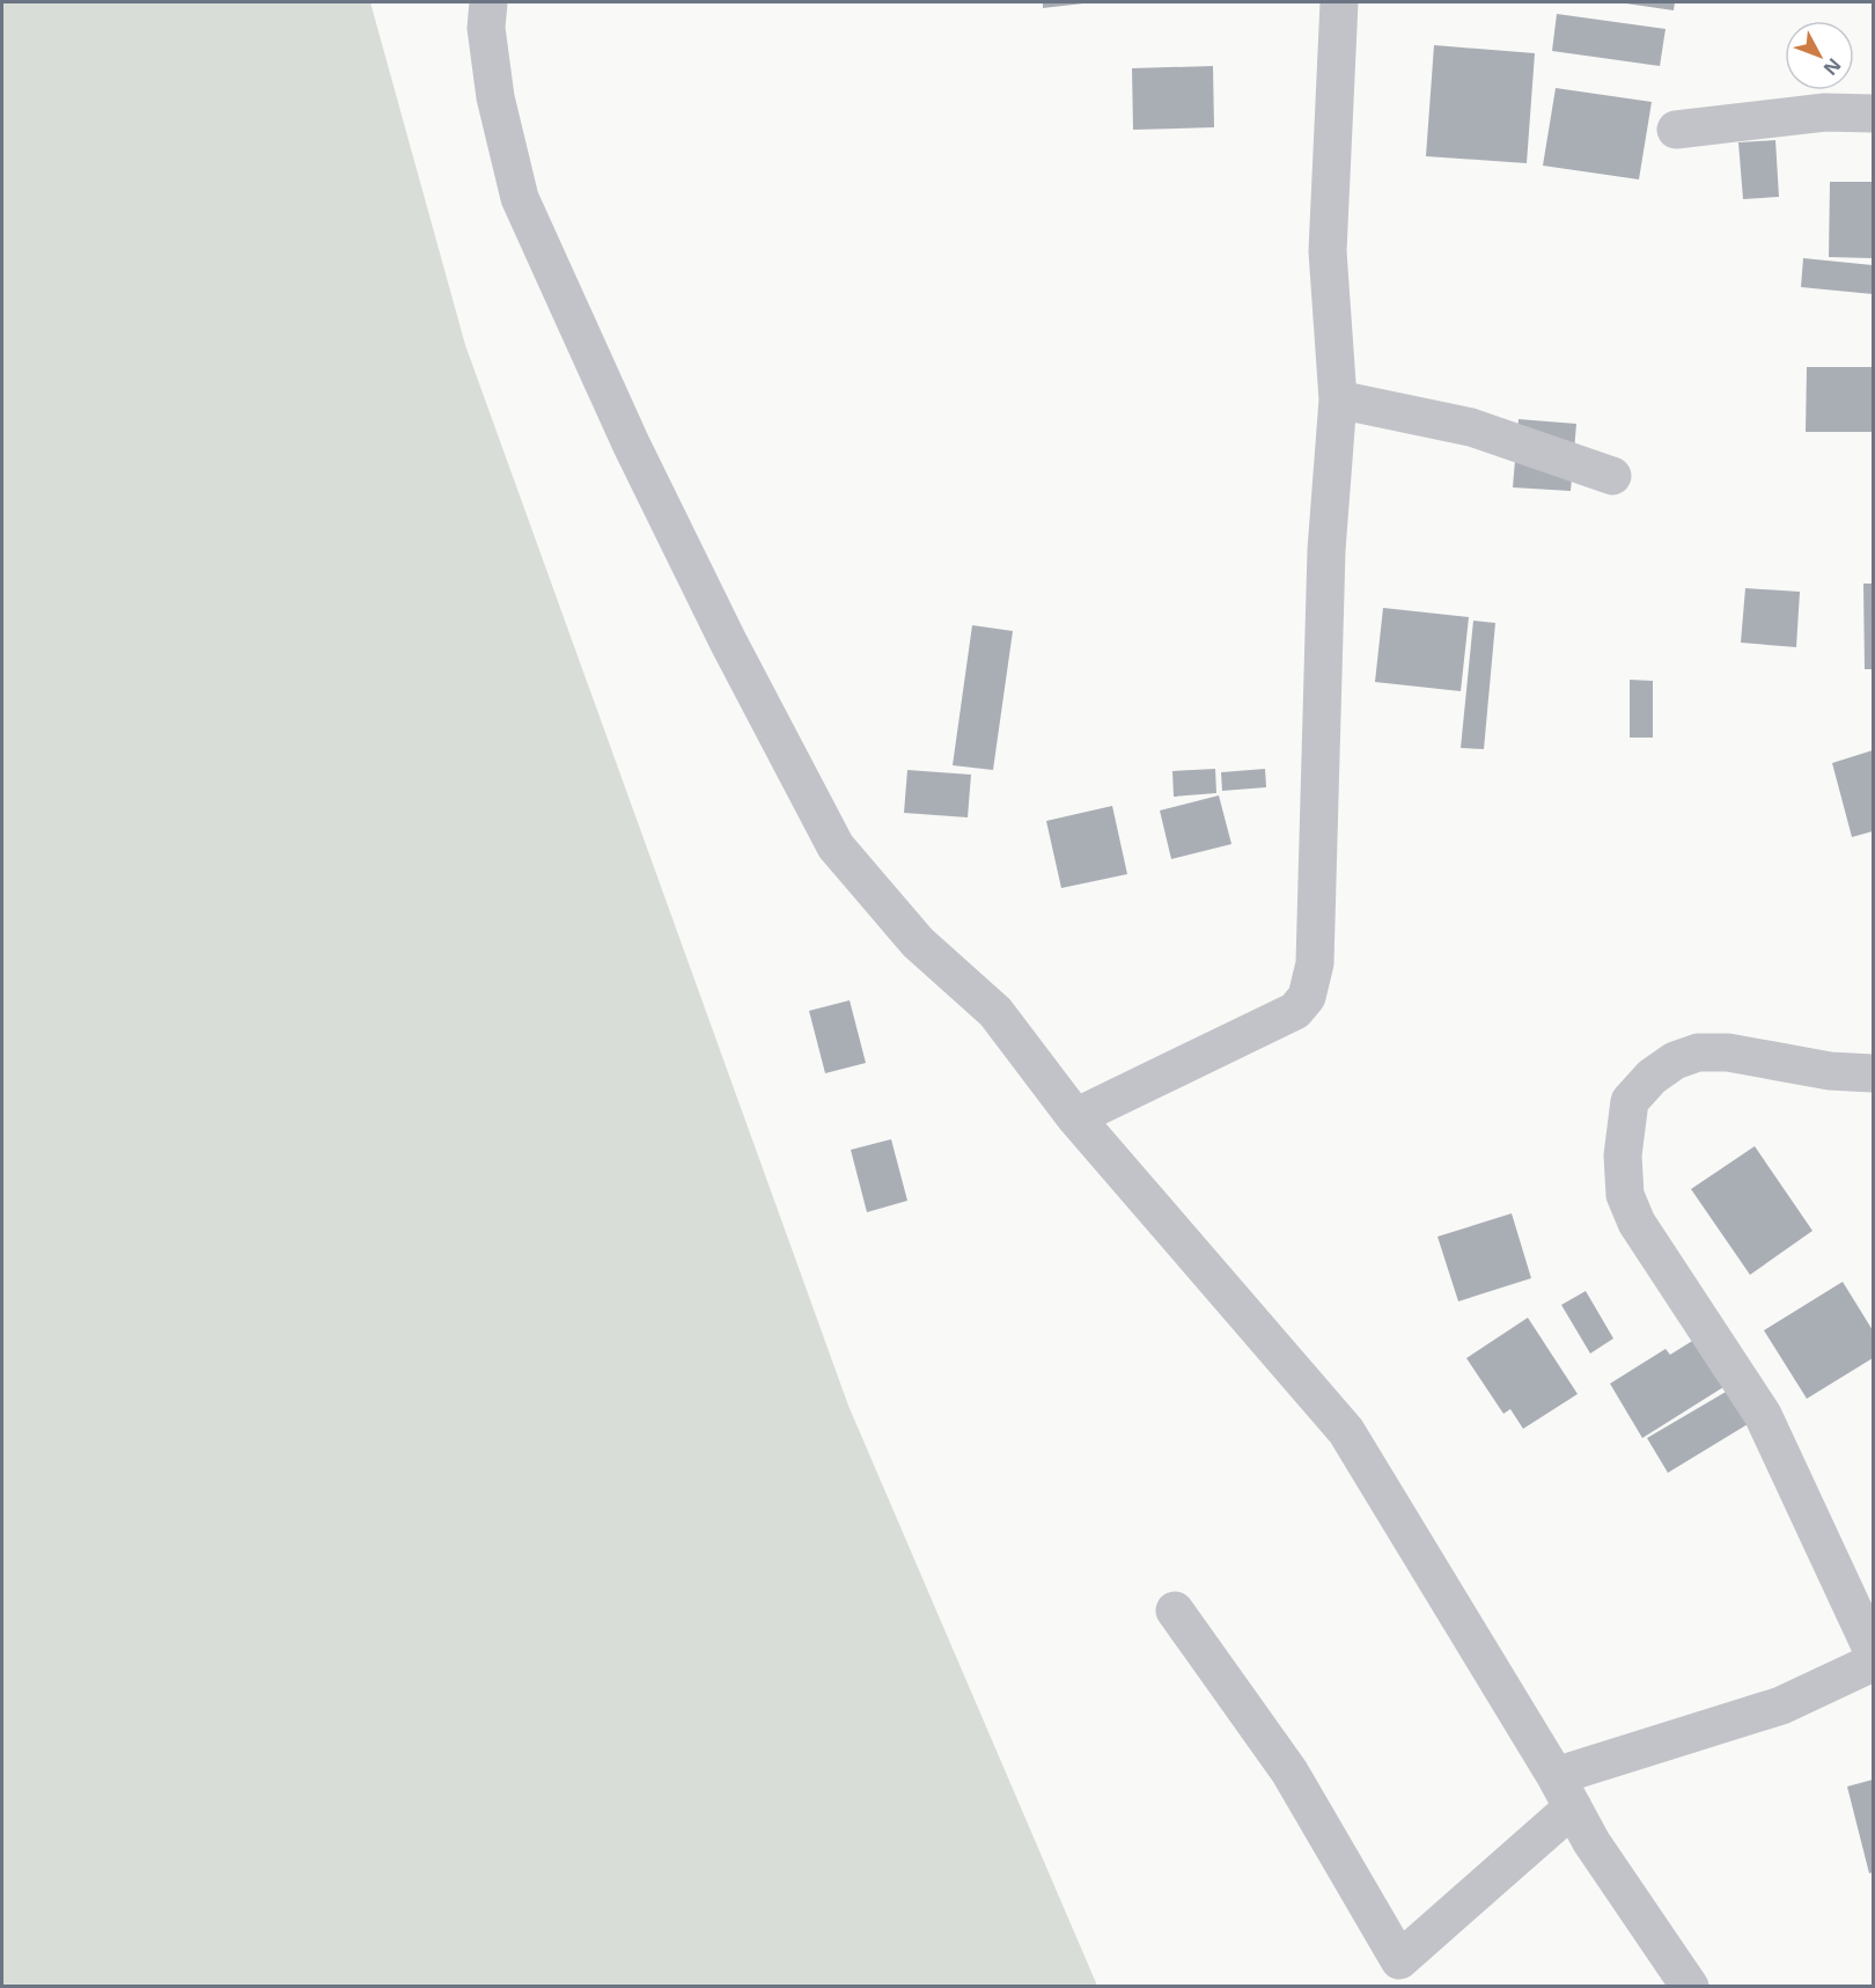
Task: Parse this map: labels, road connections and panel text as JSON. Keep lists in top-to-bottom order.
{
  "north": "bottom right"
}
